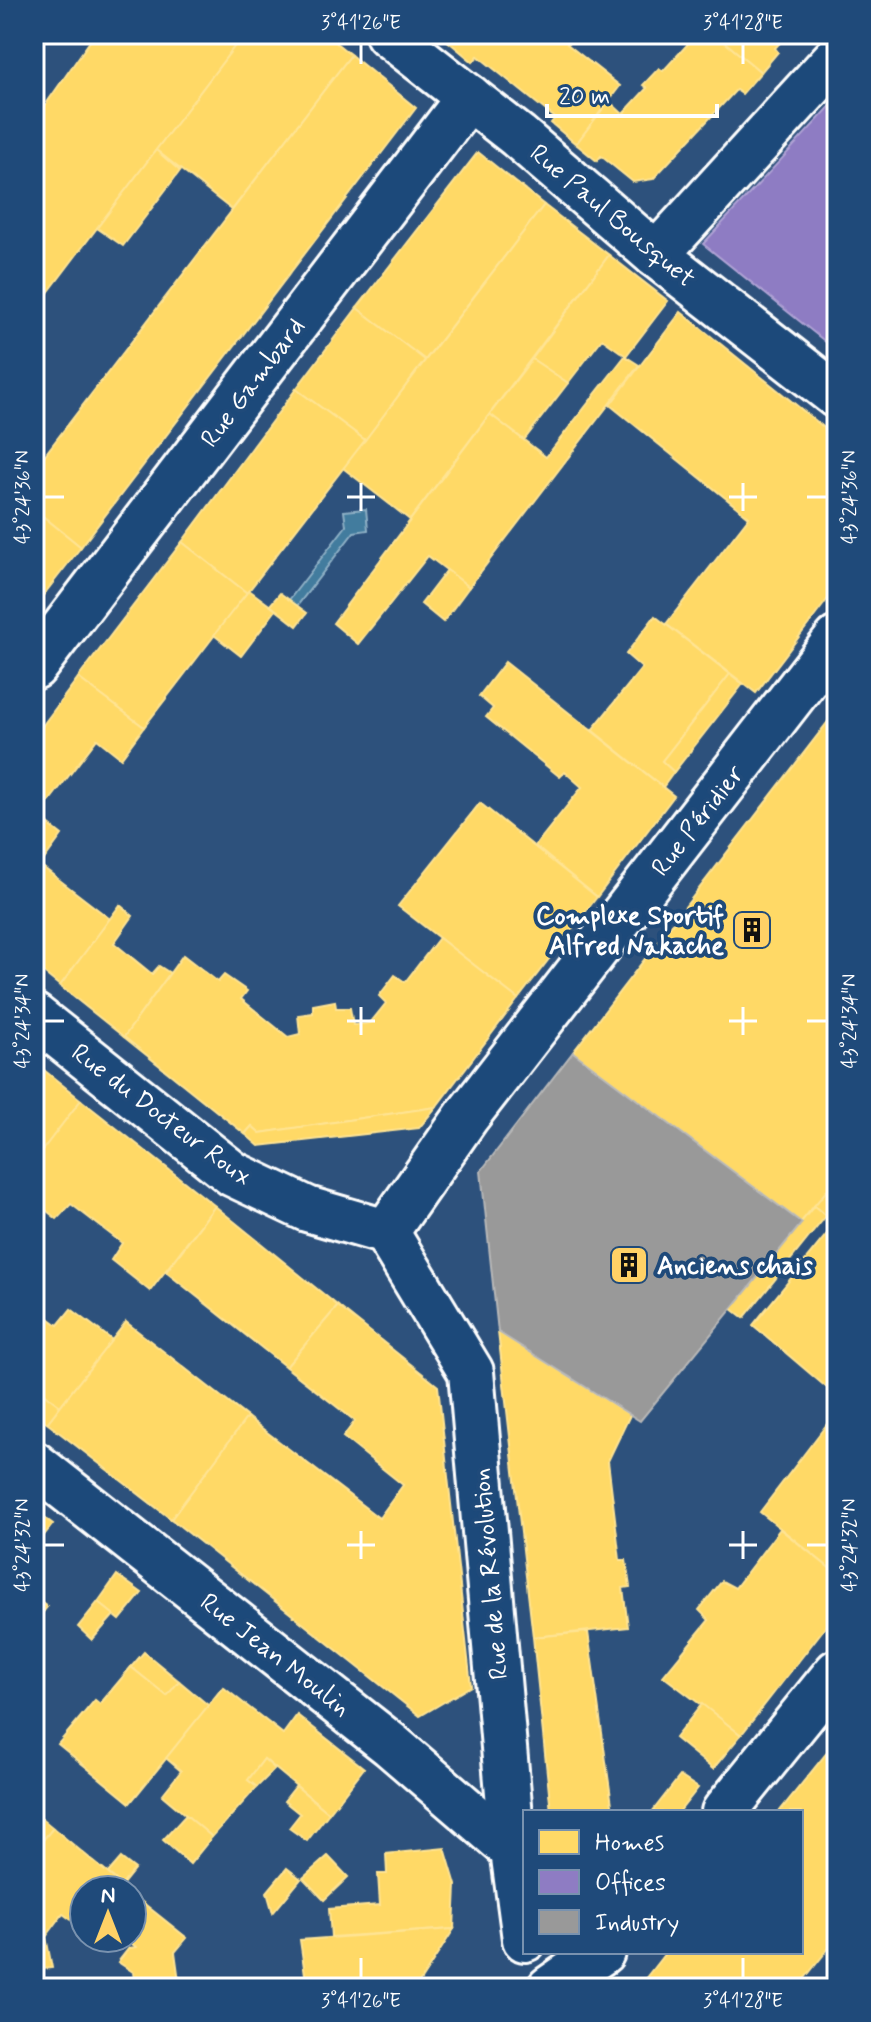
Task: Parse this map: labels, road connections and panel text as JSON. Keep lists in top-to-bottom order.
{
  "streets": {
    "street": [
      "Rue Paul Bousquet",
      "Rue Gambard",
      "Rue Péridier",
      "Rue du Docteur Roux",
      "Rue de la Révolution",
      "Rue Jean Moulin"
    ]
  },
  "crossings": [
    ["Rue Paul Bousquet", "Rue Gambard"],
    ["Rue Péridier", "Rue du Docteur Roux"],
    ["Rue Péridier", "Rue de la Révolution"],
    ["Rue du Docteur Roux", "Rue de la Révolution"],
    ["Rue de la Révolution", "Rue Jean Moulin"]
  ],
  "places": {
    "building": ["Complexe Sportif Alfred Nakache", "Anciens chais"]
  },
  "legend": ["Homes", "Offices", "Industry"],
  "scale_bar": "20 m",
  "north": "top",
  "coordinates": [
    "3°41'26\"E",
    "3°41'28\"E",
    "43°24'36\"N",
    "43°24'34\"N",
    "43°24'32\"N"
  ]
}
